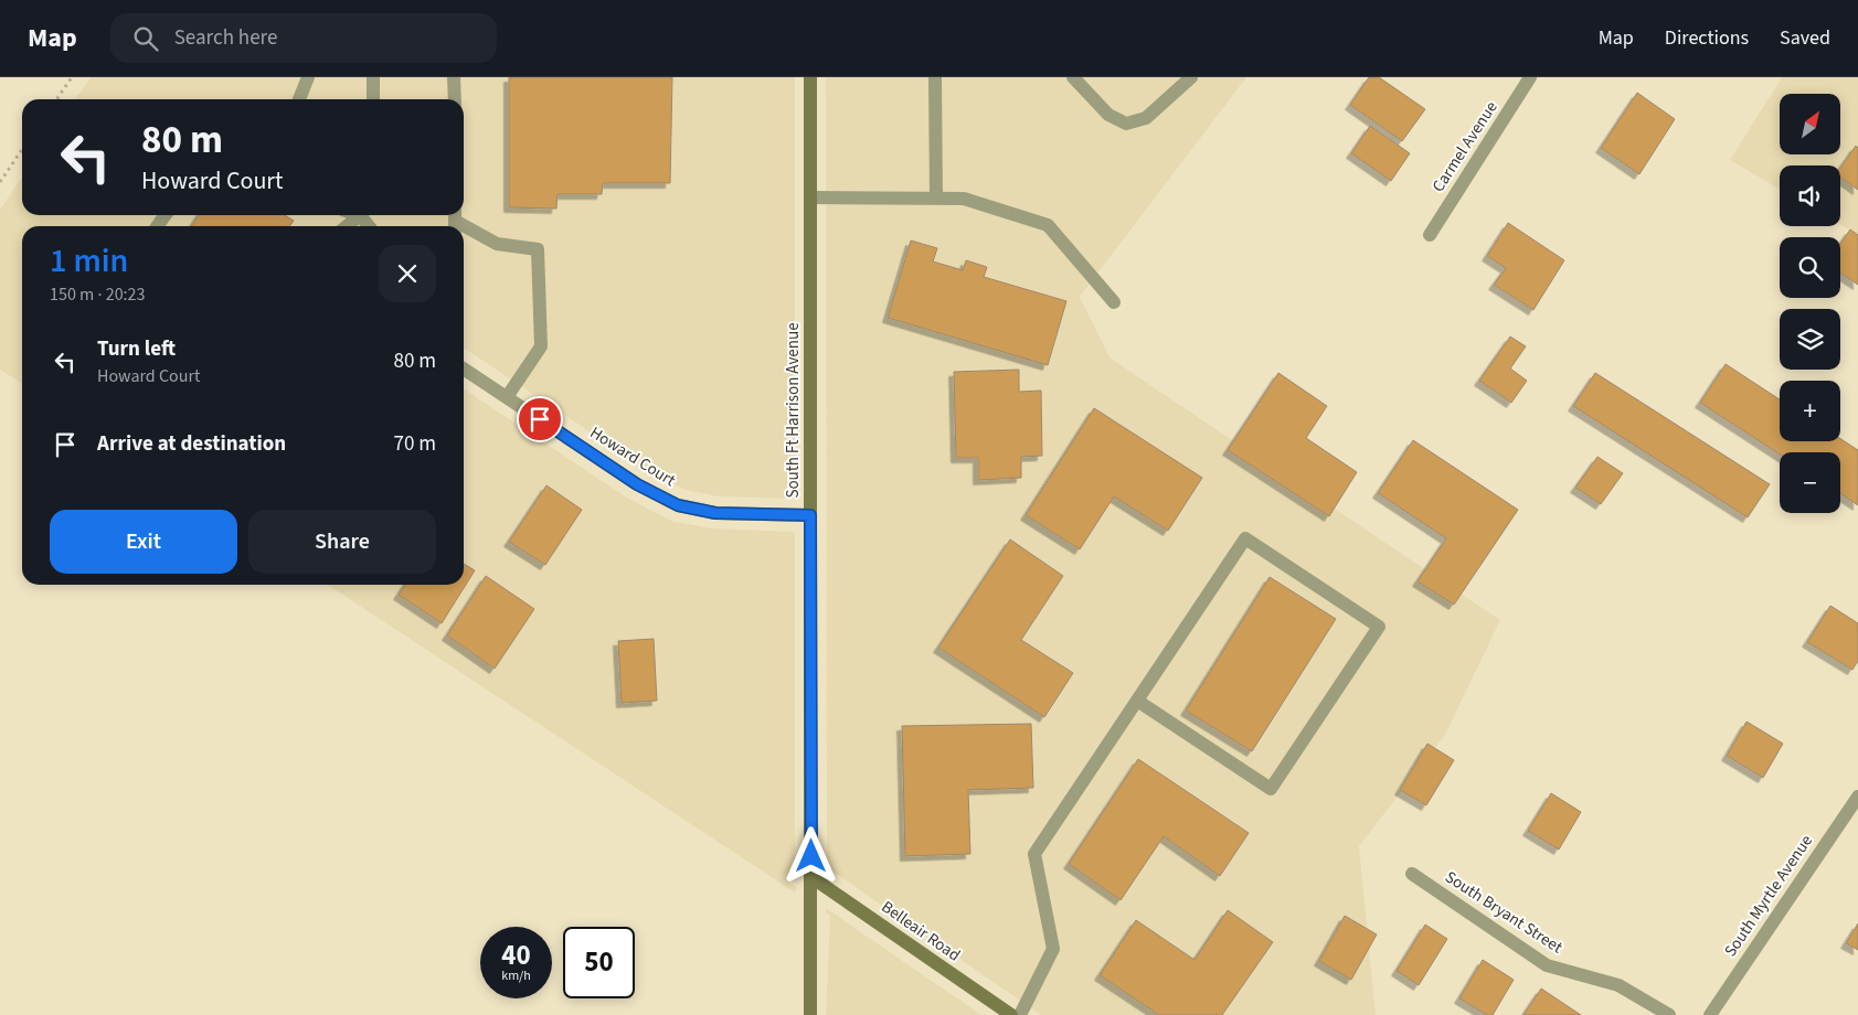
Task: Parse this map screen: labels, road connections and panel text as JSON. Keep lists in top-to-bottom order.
{
  "streets": {
    "main road": ["South Ft Harrison Avenue", "Belleair Road"],
    "street": [
      "Carmel Avenue",
      "Howard Court",
      "South Myrtle Avenue",
      "South Bryant Street"
    ]
  },
  "crossings": [
    ["South Ft Harrison Avenue", "Howard Court"],
    ["South Ft Harrison Avenue", "Belleair Road"]
  ],
  "north": "top right",
  "page": {
    "header": "Map",
    "search": "Search here",
    "nav": ["Map", "Directions", "Saved"],
    "map_buttons": ["+", "−"],
    "turn": ["80 m", "Howard Court"],
    "heading": ["1 min", "150 m · 20:23"],
    "list": [
      {
        "name": "Turn left",
        "note": "Howard Court",
        "value": "80 m"
      },
      {
        "name": "Arrive at destination",
        "value": "70 m"
      }
    ],
    "buttons": ["Exit", "Share"],
    "speed": "40 km/h",
    "limit": "50"
  }
}
